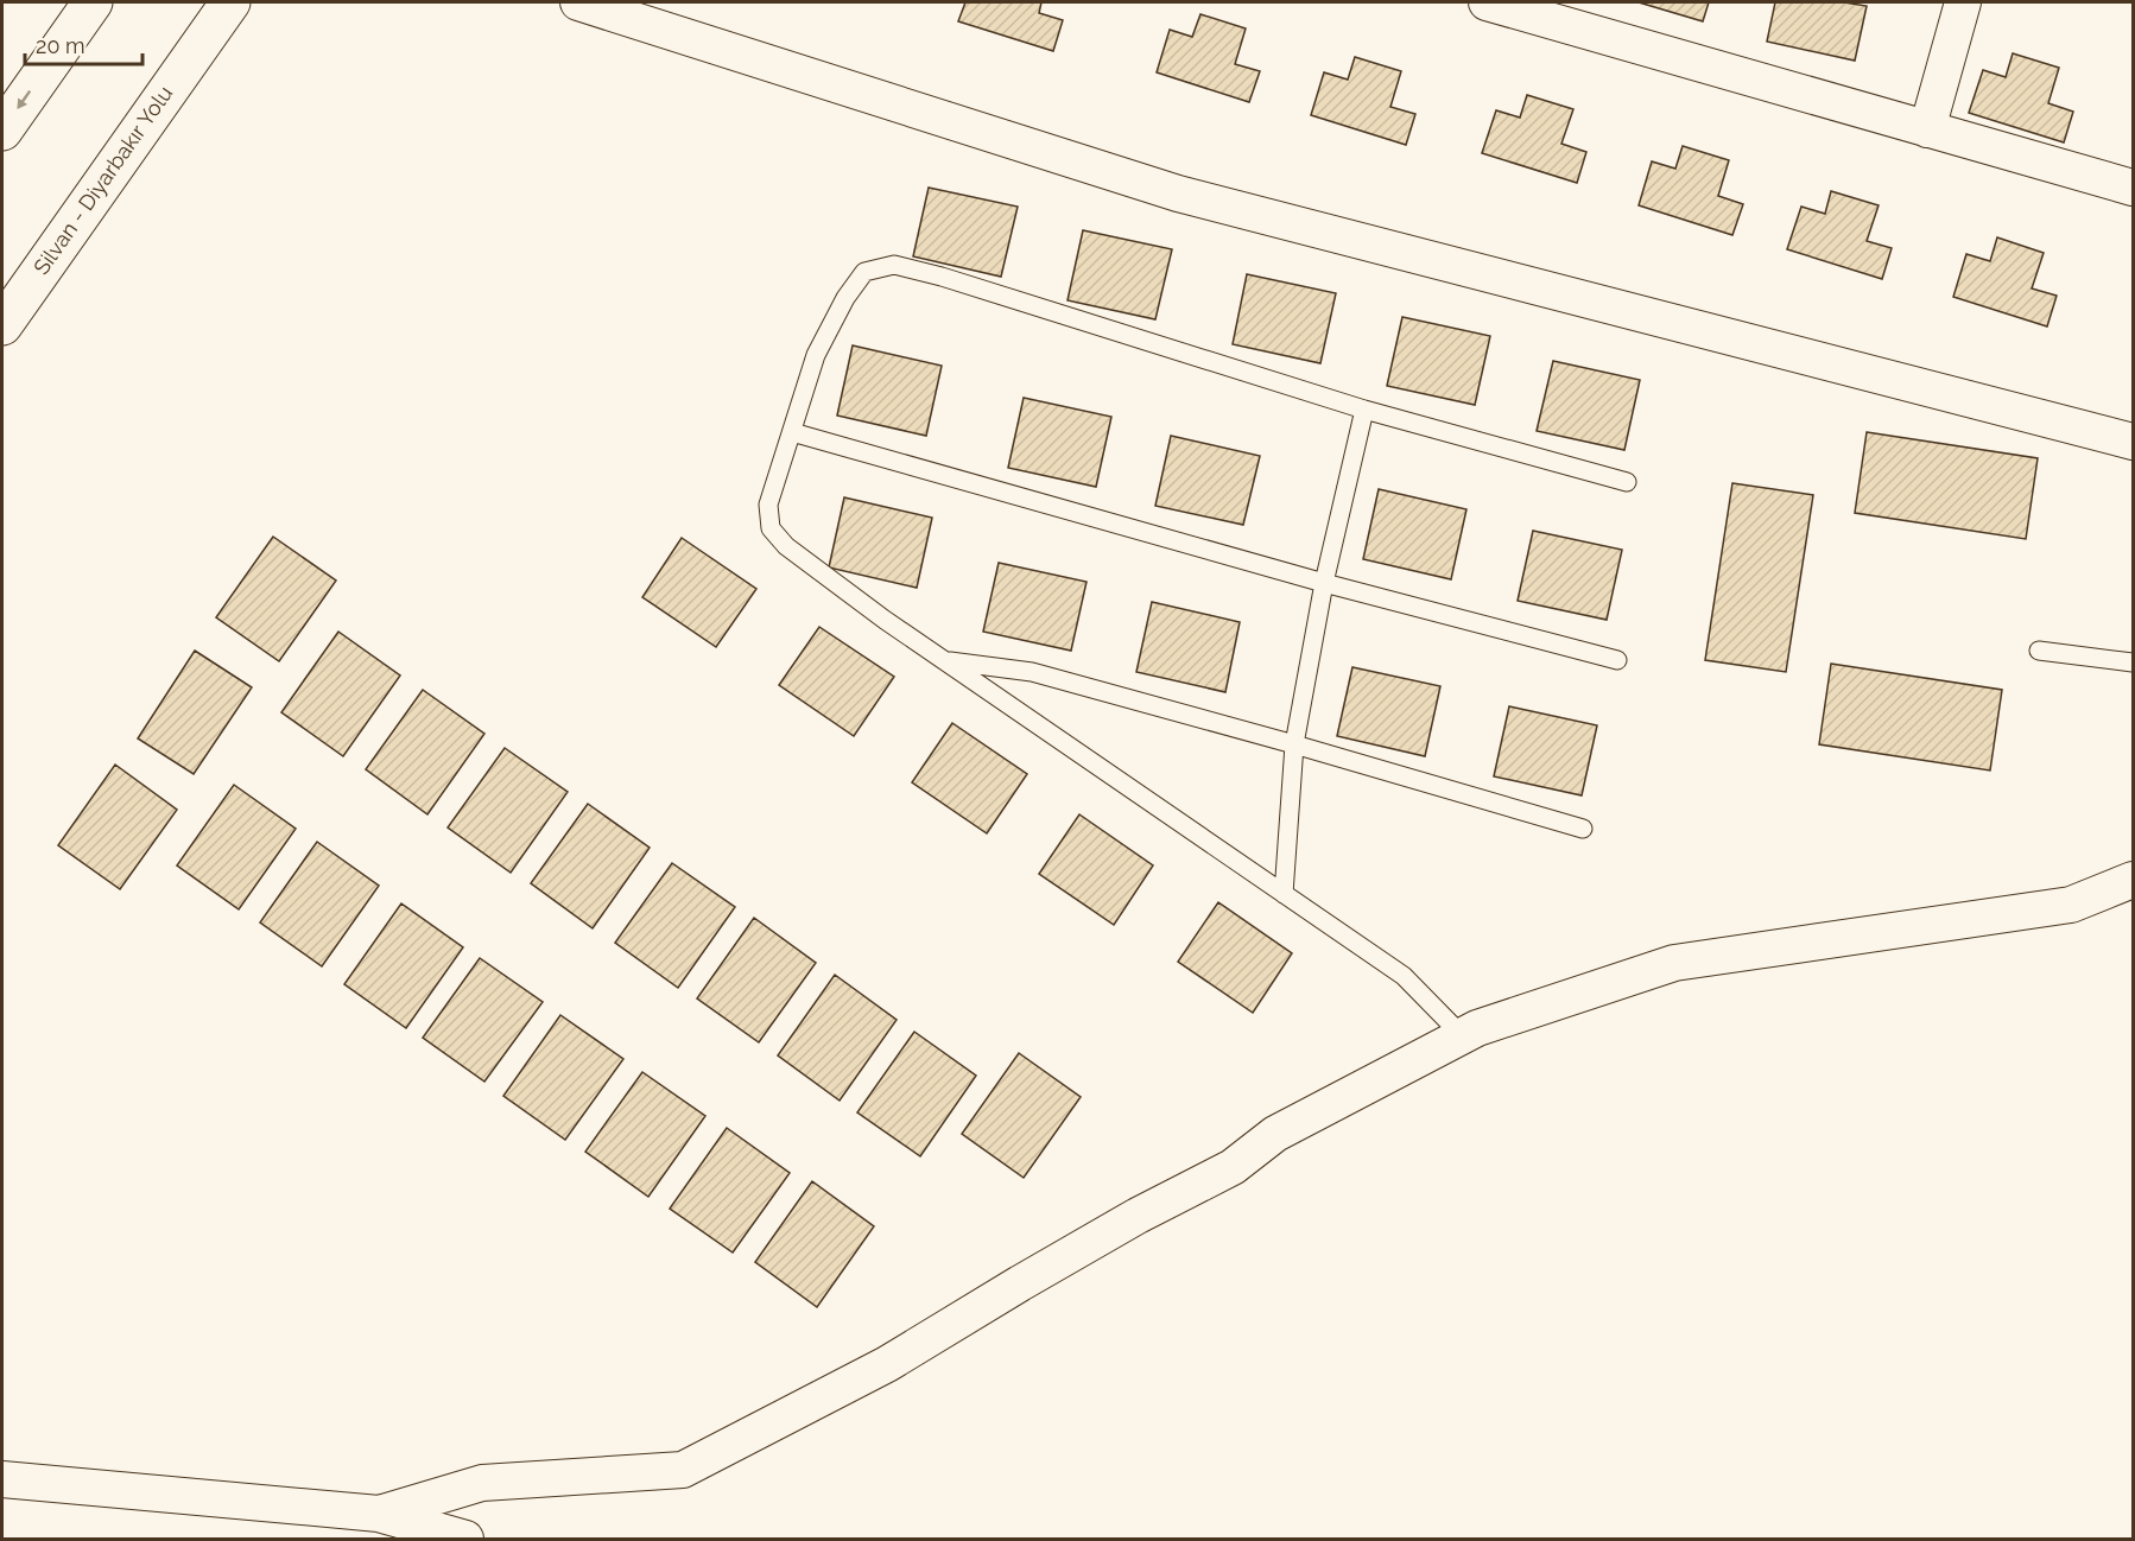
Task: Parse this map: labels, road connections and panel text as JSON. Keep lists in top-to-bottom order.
{
  "streets": {
    "highway": ["Silvan - Diyarbakır Yolu"]
  },
  "scale_bar": "20 m"
}
